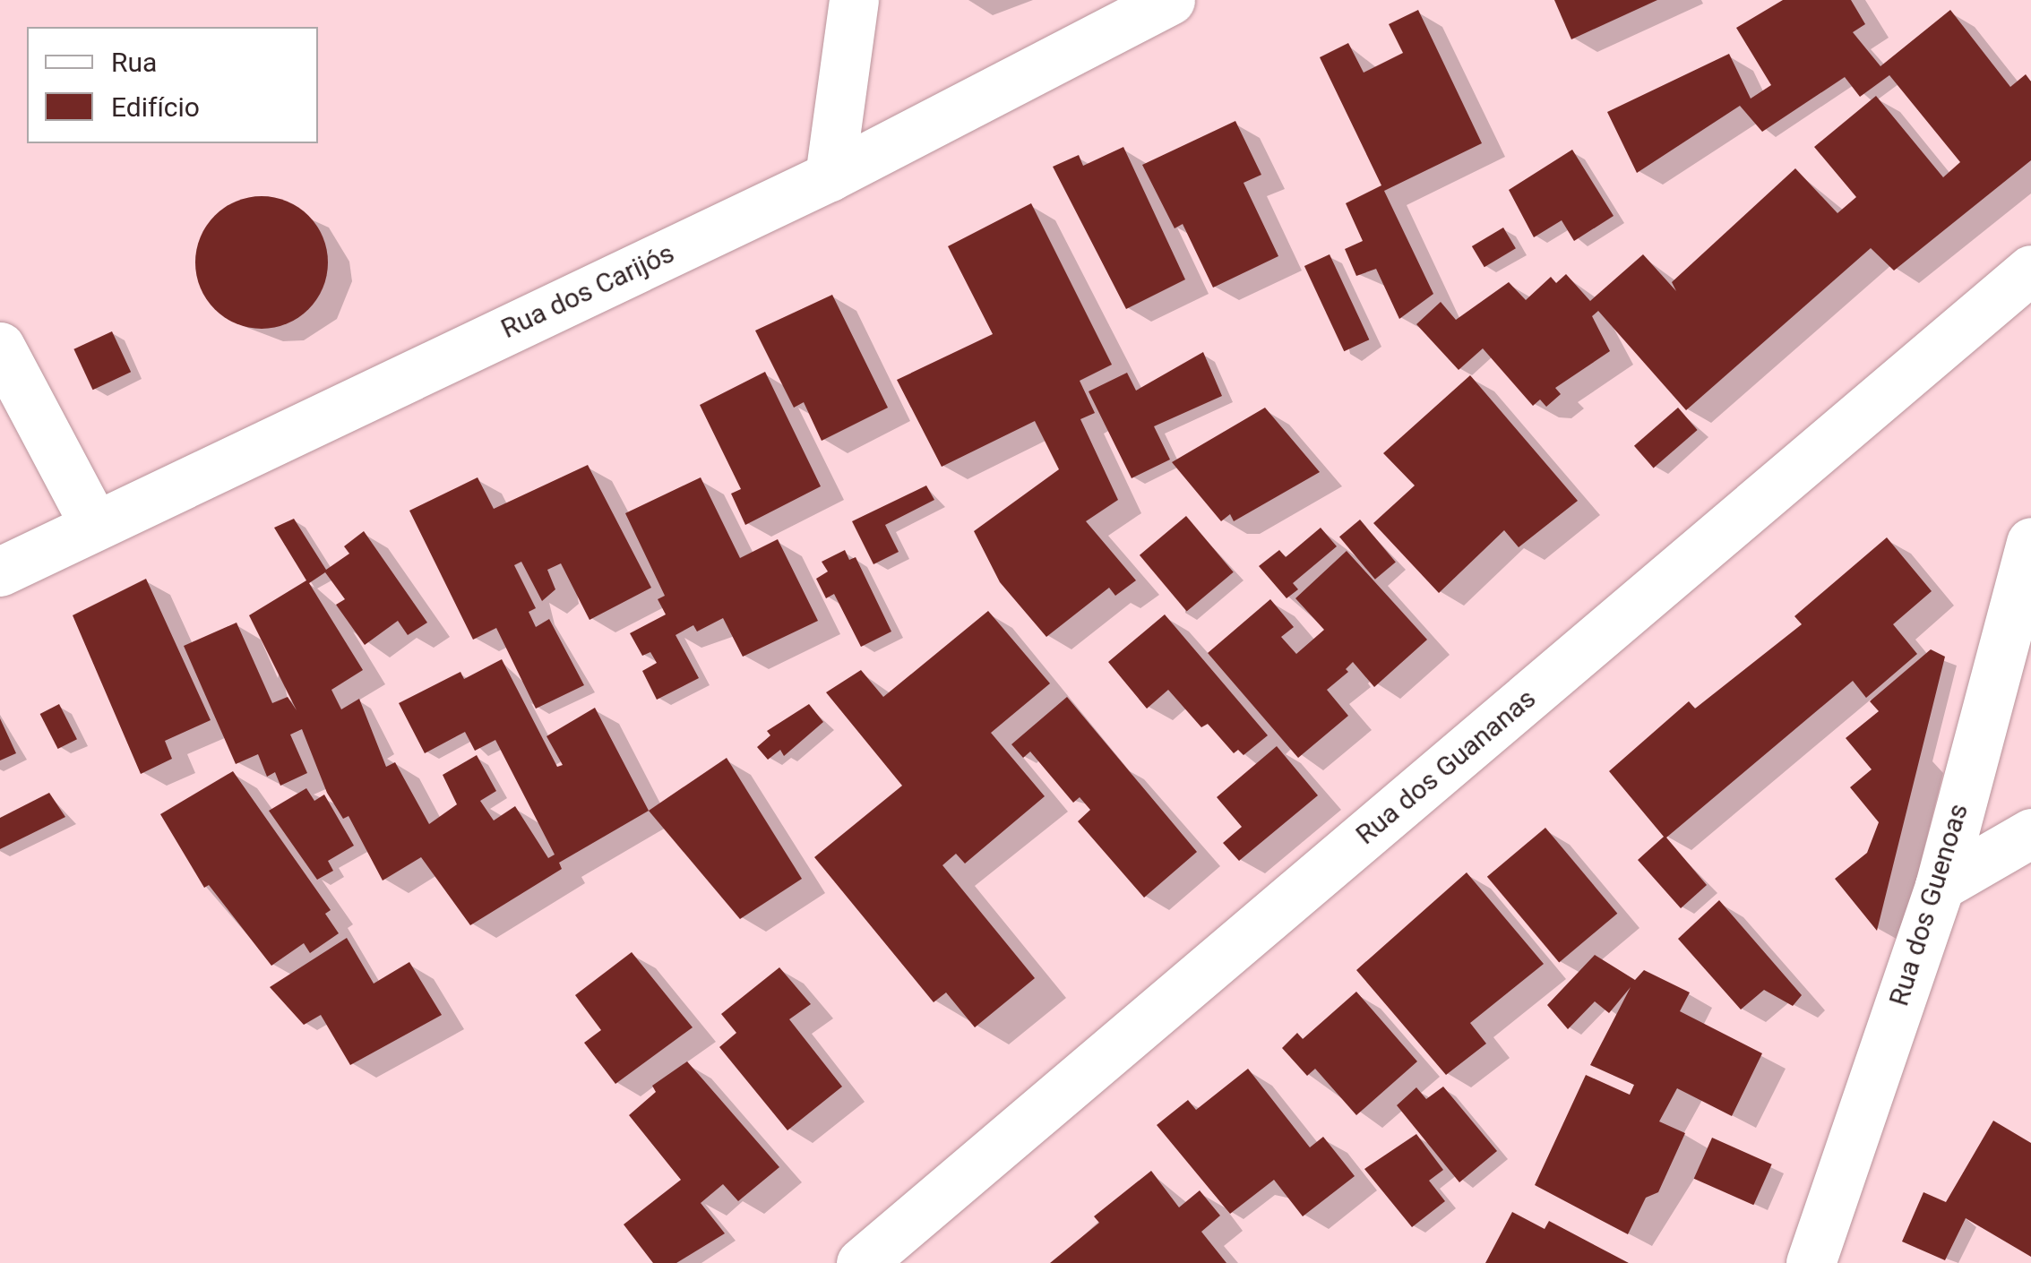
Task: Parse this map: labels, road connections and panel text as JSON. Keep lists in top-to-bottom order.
{
  "streets": {
    "street": ["Rua dos Carijós", "Rua dos Guananas", "Rua dos Guenoas"]
  },
  "legend": ["Rua", "Edifício"]
}
